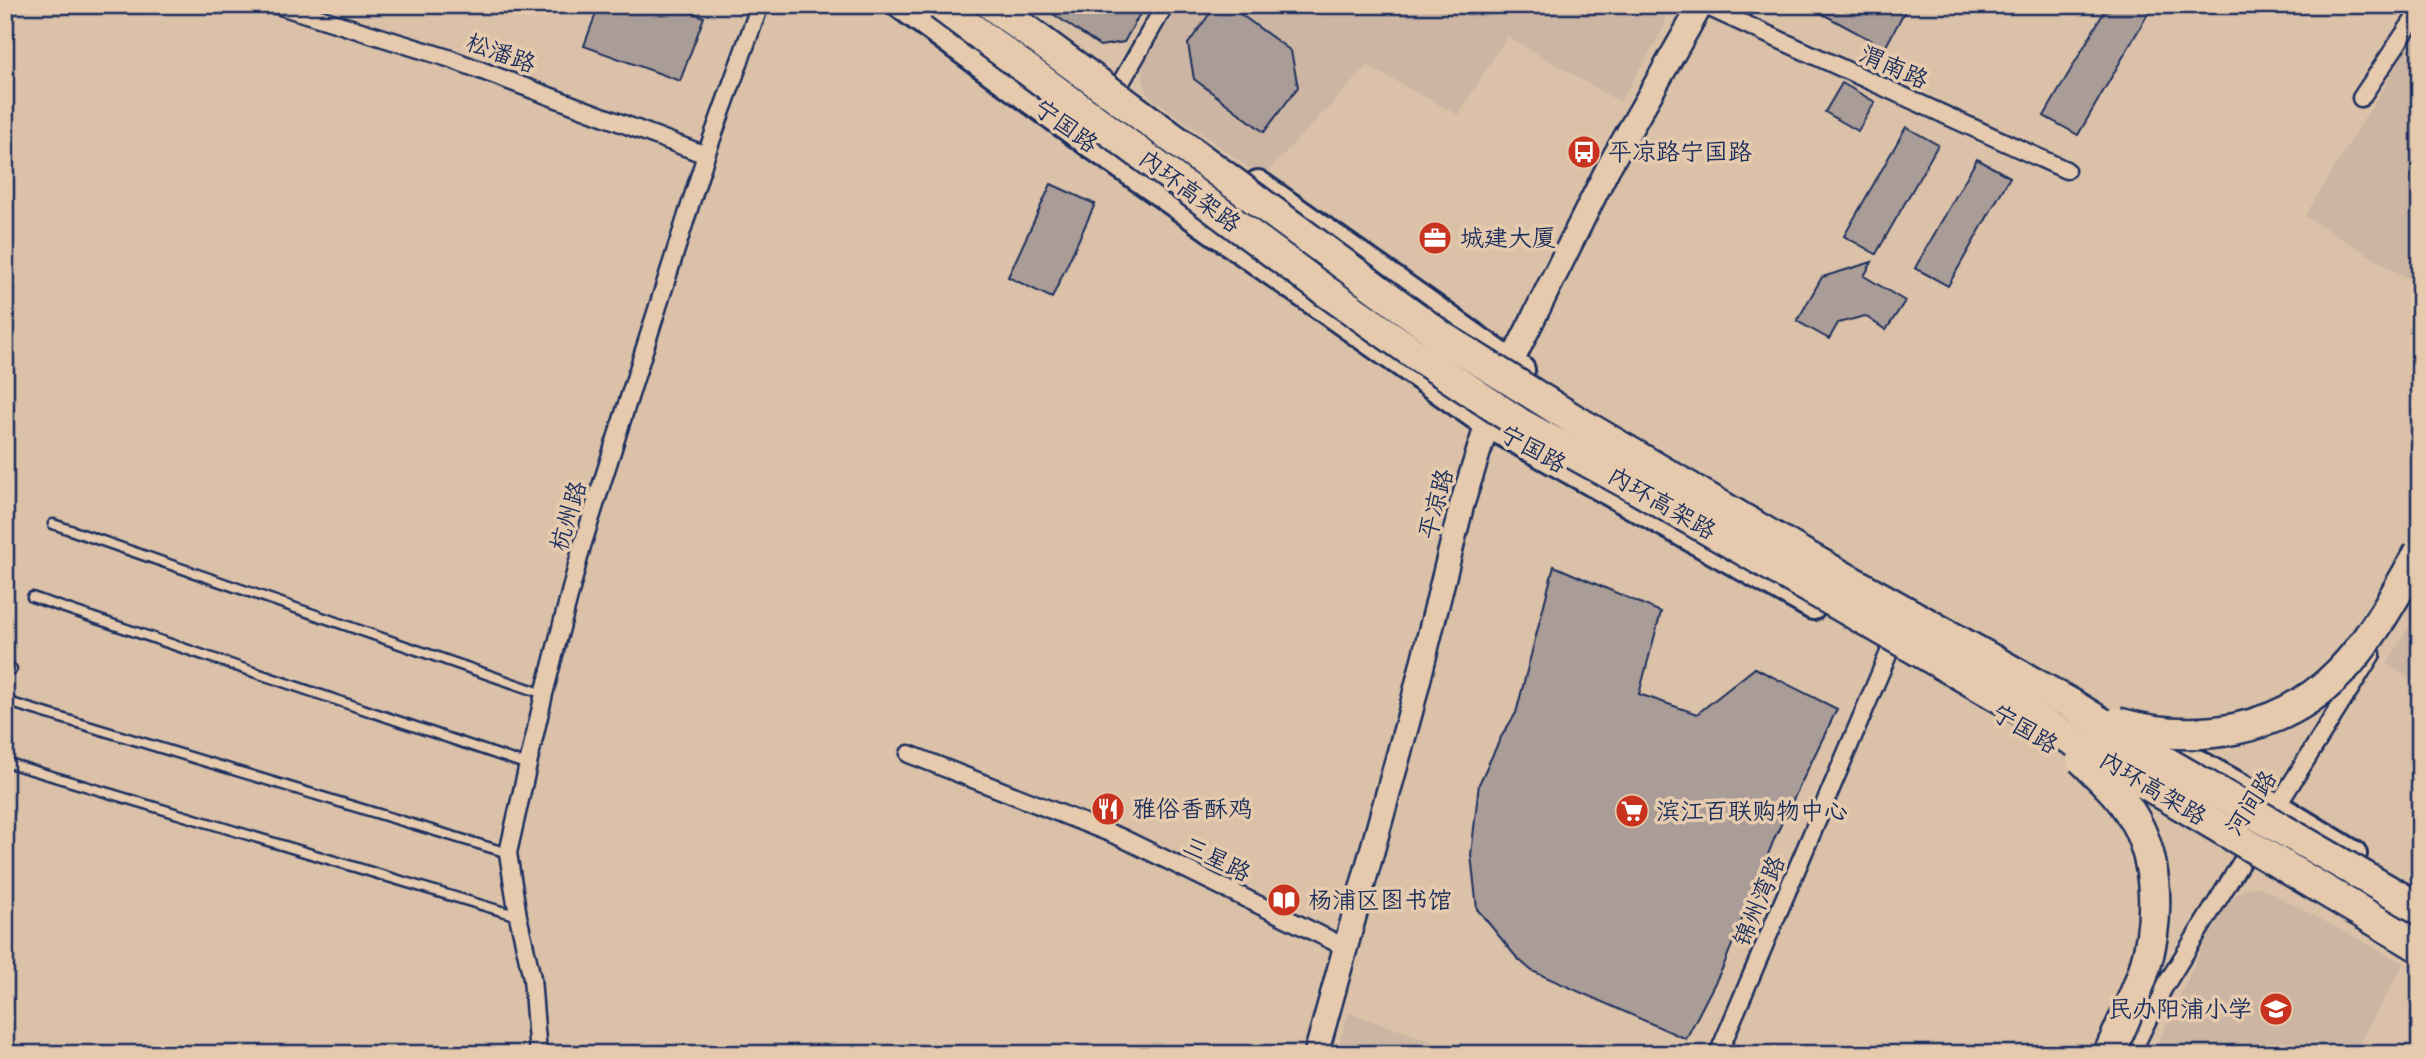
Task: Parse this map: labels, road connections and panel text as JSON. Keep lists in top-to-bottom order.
{
  "streets": {
    "highway": ["内环高架路"],
    "main road": ["宁国路", "平凉路"],
    "street": [
      "松潘路",
      "渭南路",
      "杭州路",
      "河间路",
      "三星路",
      "锦州湾路"
    ]
  },
  "crossings": [
    ["松潘路", "杭州路"],
    ["渭南路", "平凉路"],
    ["宁国路", "平凉路"],
    ["宁国路", "河间路"],
    ["宁国路", "锦州湾路"],
    ["平凉路", "三星路"]
  ],
  "places": {
    "bus stop": ["平凉路宁国路"],
    "office": ["城建大厦"],
    "restaurant": ["雅俗香酥鸡"],
    "supermarket": ["滨江百联购物中心"],
    "library": ["杨浦区图书馆"],
    "school or university": ["民办阳浦小学"]
  }
}
